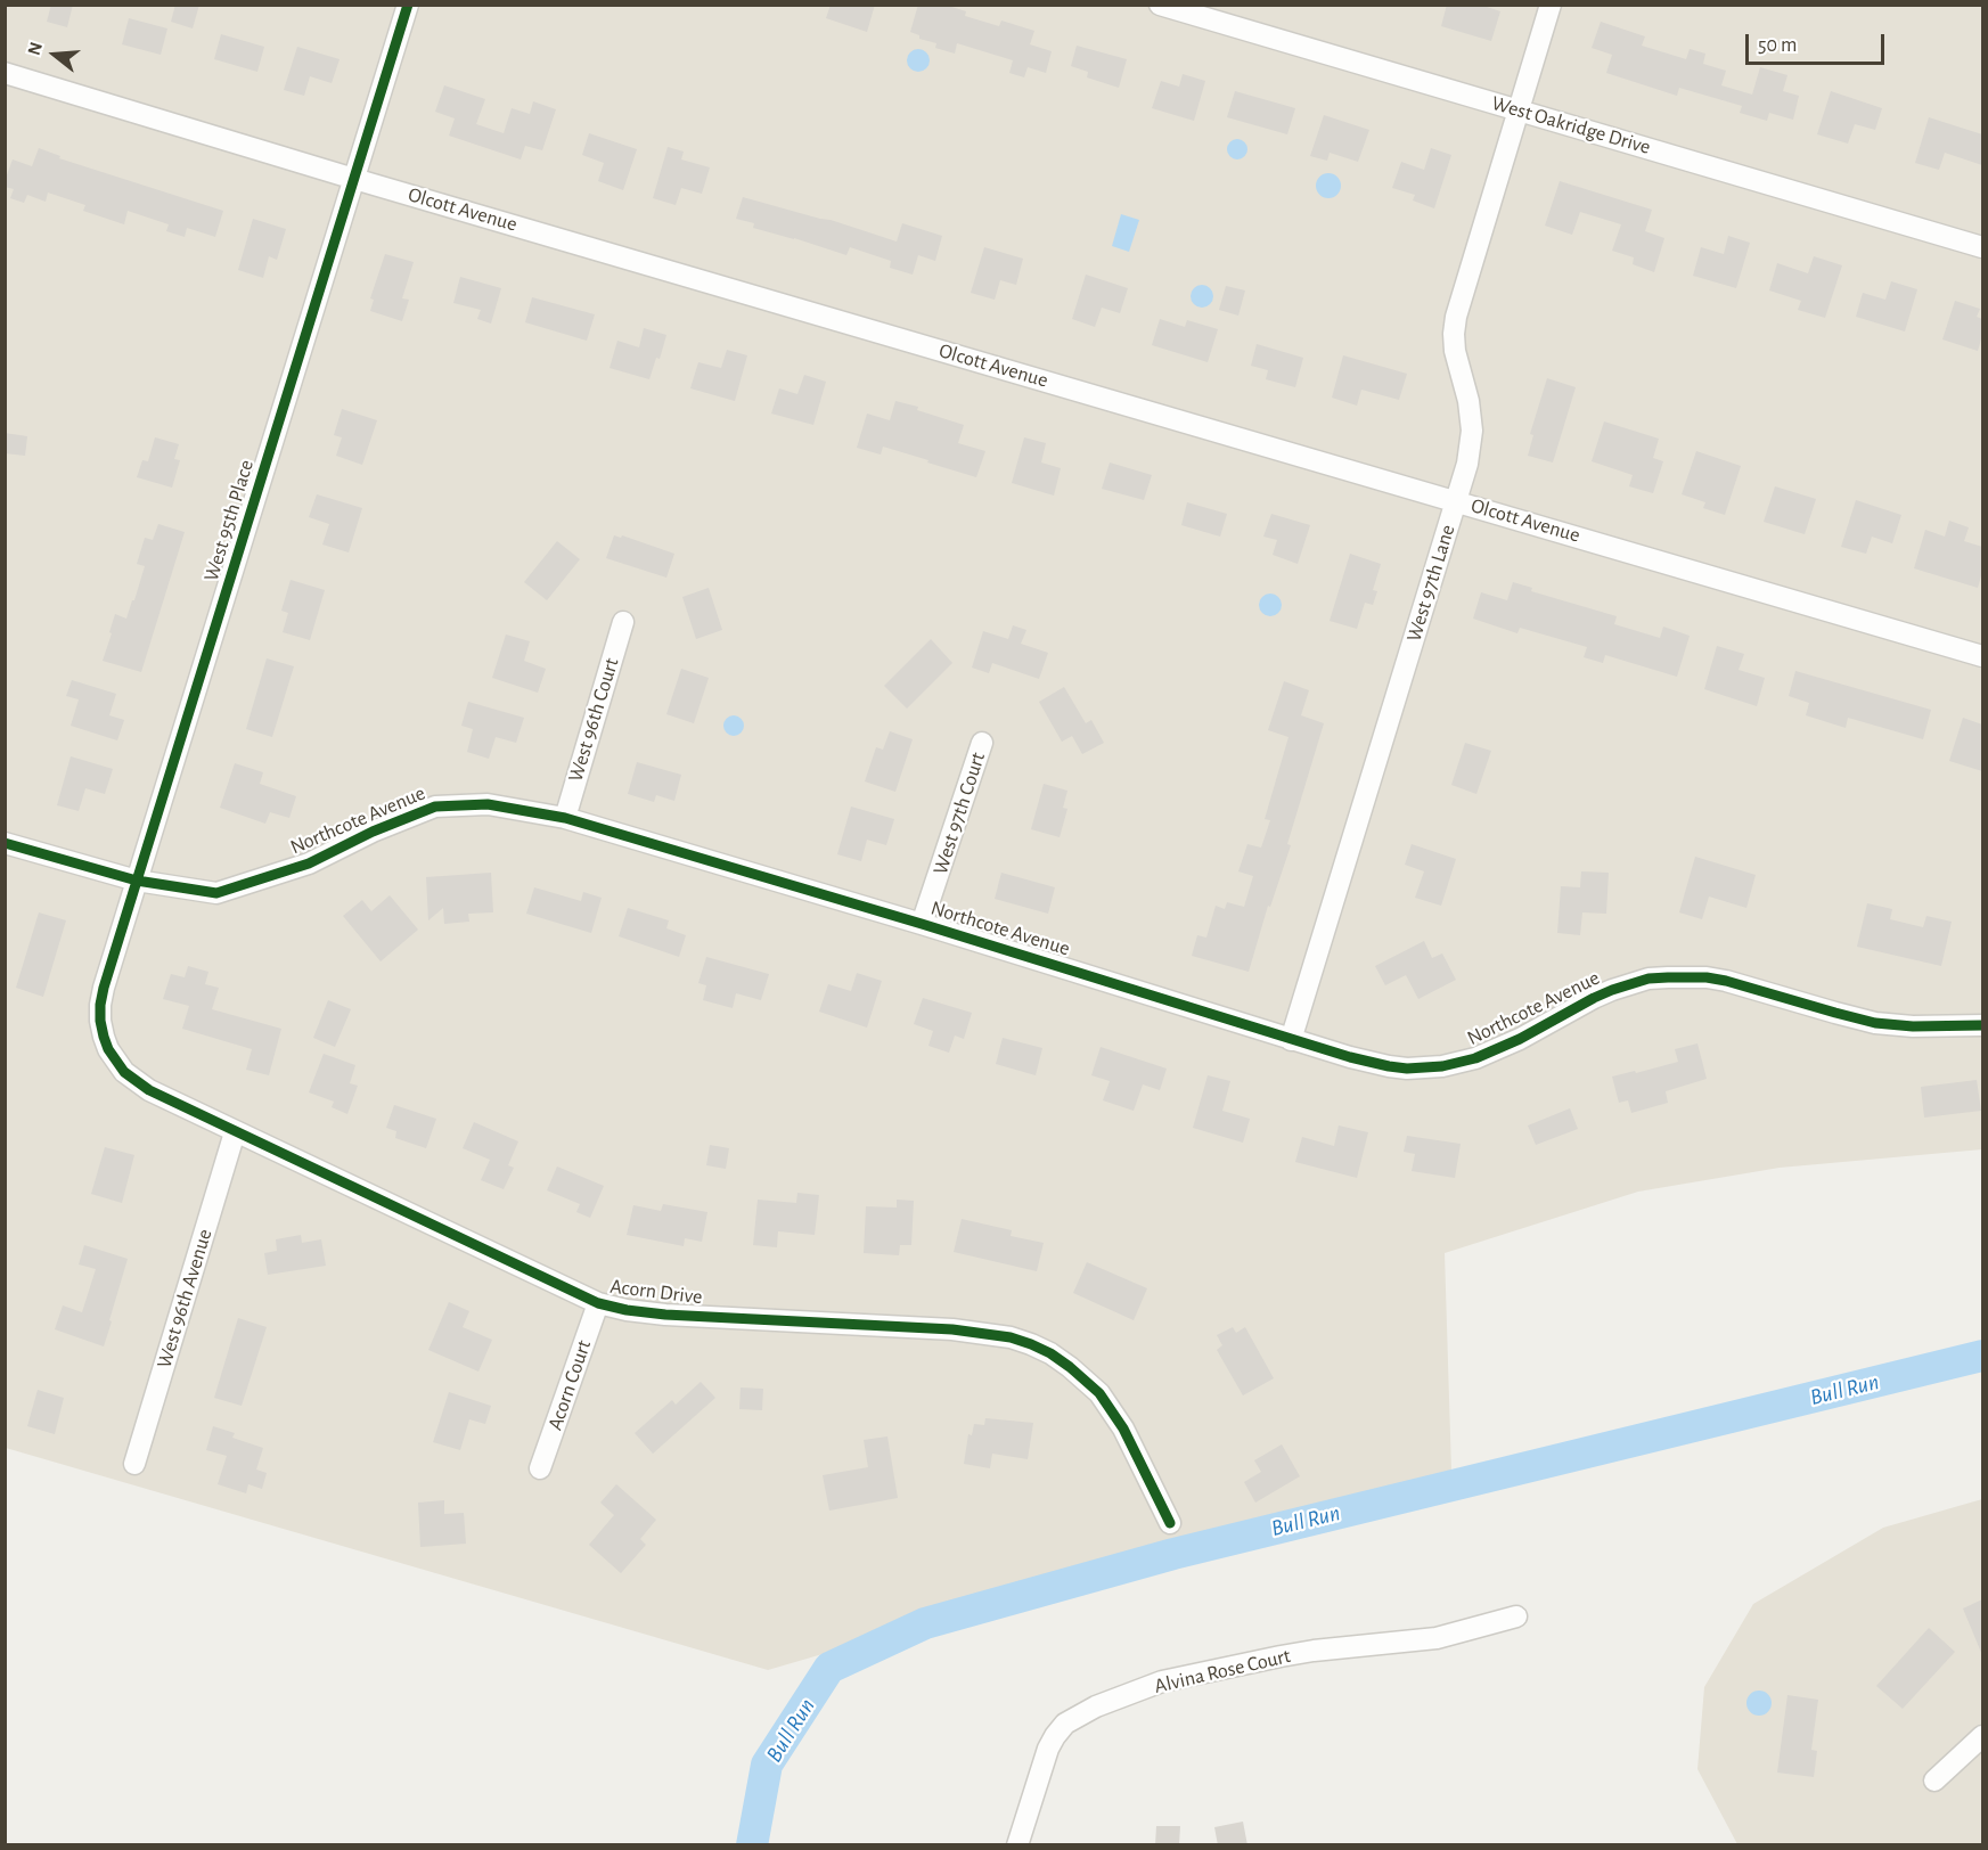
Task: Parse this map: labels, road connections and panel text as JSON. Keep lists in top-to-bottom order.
{
  "streets": {
    "street": [
      "West Oakridge Drive",
      "Olcott Avenue",
      "West 95th Place",
      "West 97th Lane",
      "West 96th Court",
      "West 97th Court",
      "Northcote Avenue",
      "Acorn Drive",
      "West 96th Avenue",
      "Acorn Court",
      "Alvina Rose Court"
    ]
  },
  "crossings": [
    ["West Oakridge Drive", "West 97th Lane"],
    ["Olcott Avenue", "West 95th Place"],
    ["Olcott Avenue", "West 97th Lane"],
    ["West 95th Place", "Northcote Avenue"],
    ["West 95th Place", "Acorn Drive"],
    ["West 97th Lane", "Northcote Avenue"],
    ["West 96th Court", "Northcote Avenue"],
    ["West 97th Court", "Northcote Avenue"],
    ["Acorn Drive", "West 96th Avenue"],
    ["Acorn Drive", "Acorn Court"]
  ],
  "water": ["Bull Run"],
  "scale_bar": "50 m",
  "north": "left"
}
